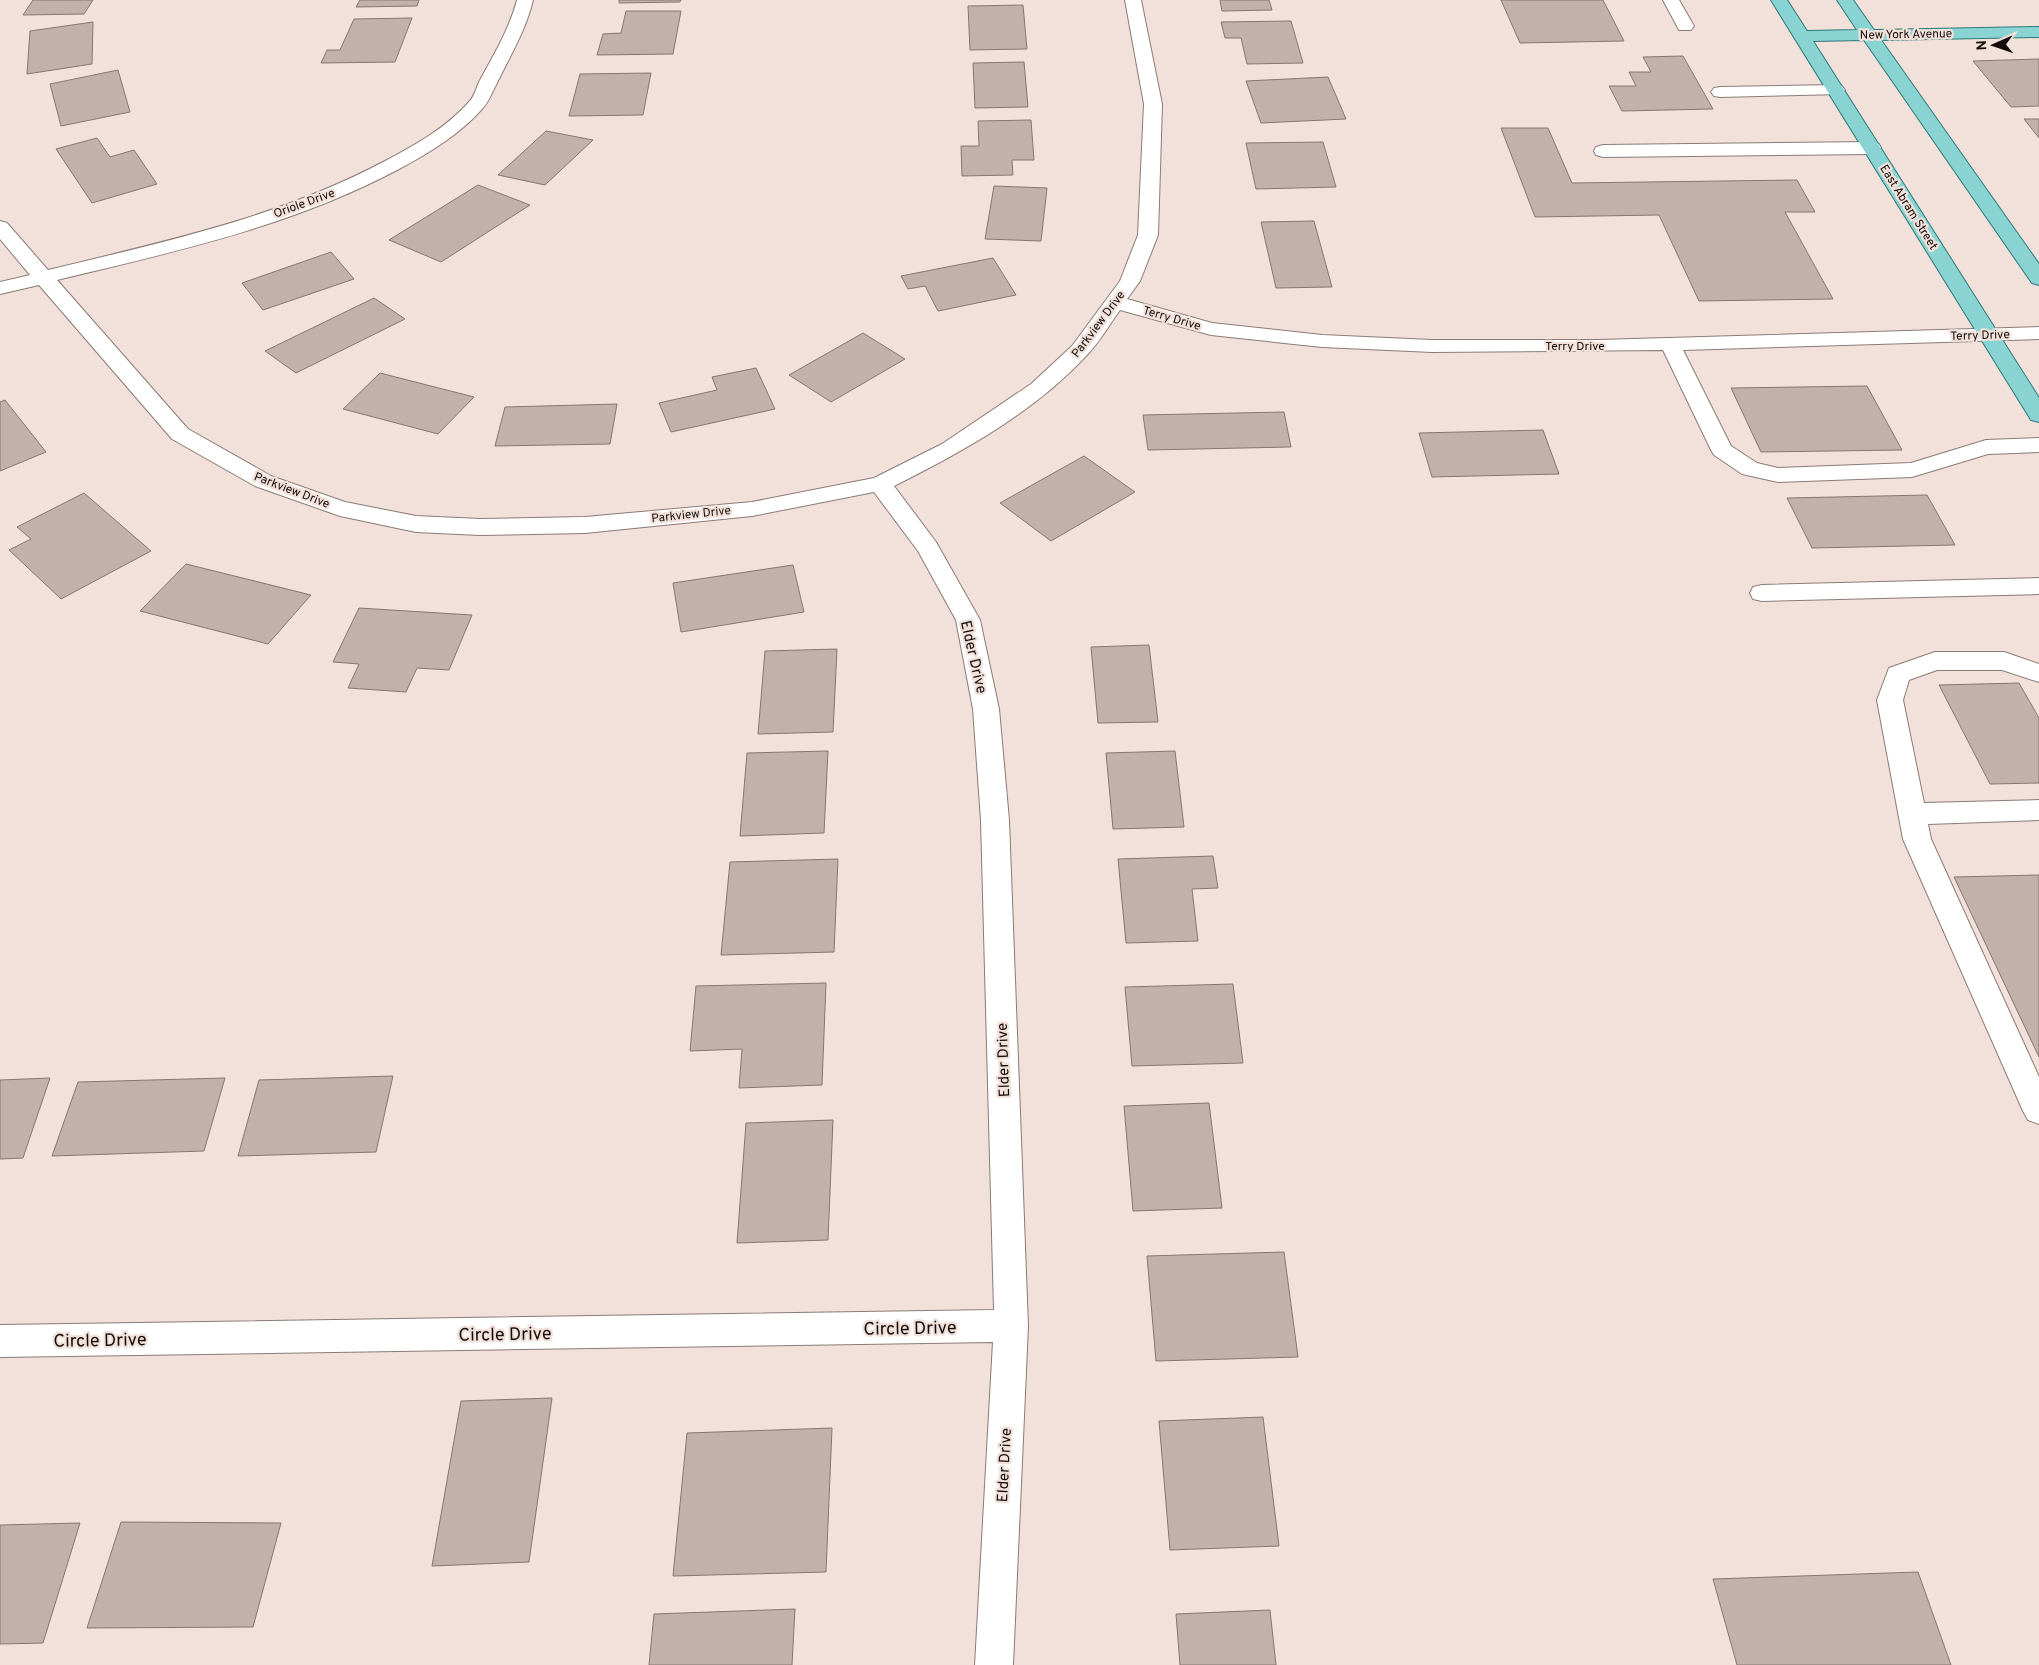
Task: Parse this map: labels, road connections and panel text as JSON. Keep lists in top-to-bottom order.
{
  "streets": {
    "main road": ["New York Avenue", "East Abram Street"],
    "street": [
      "Oriole Drive",
      "Terry Drive",
      "Parkview Drive",
      "Elder Drive",
      "Circle Drive"
    ]
  },
  "crossings": [
    ["New York Avenue", "East Abram Street"],
    ["Oriole Drive", "Parkview Drive"],
    ["East Abram Street", "Terry Drive"],
    ["Terry Drive", "Parkview Drive"],
    ["Parkview Drive", "Elder Drive"],
    ["Elder Drive", "Circle Drive"]
  ],
  "north": "left"
}
